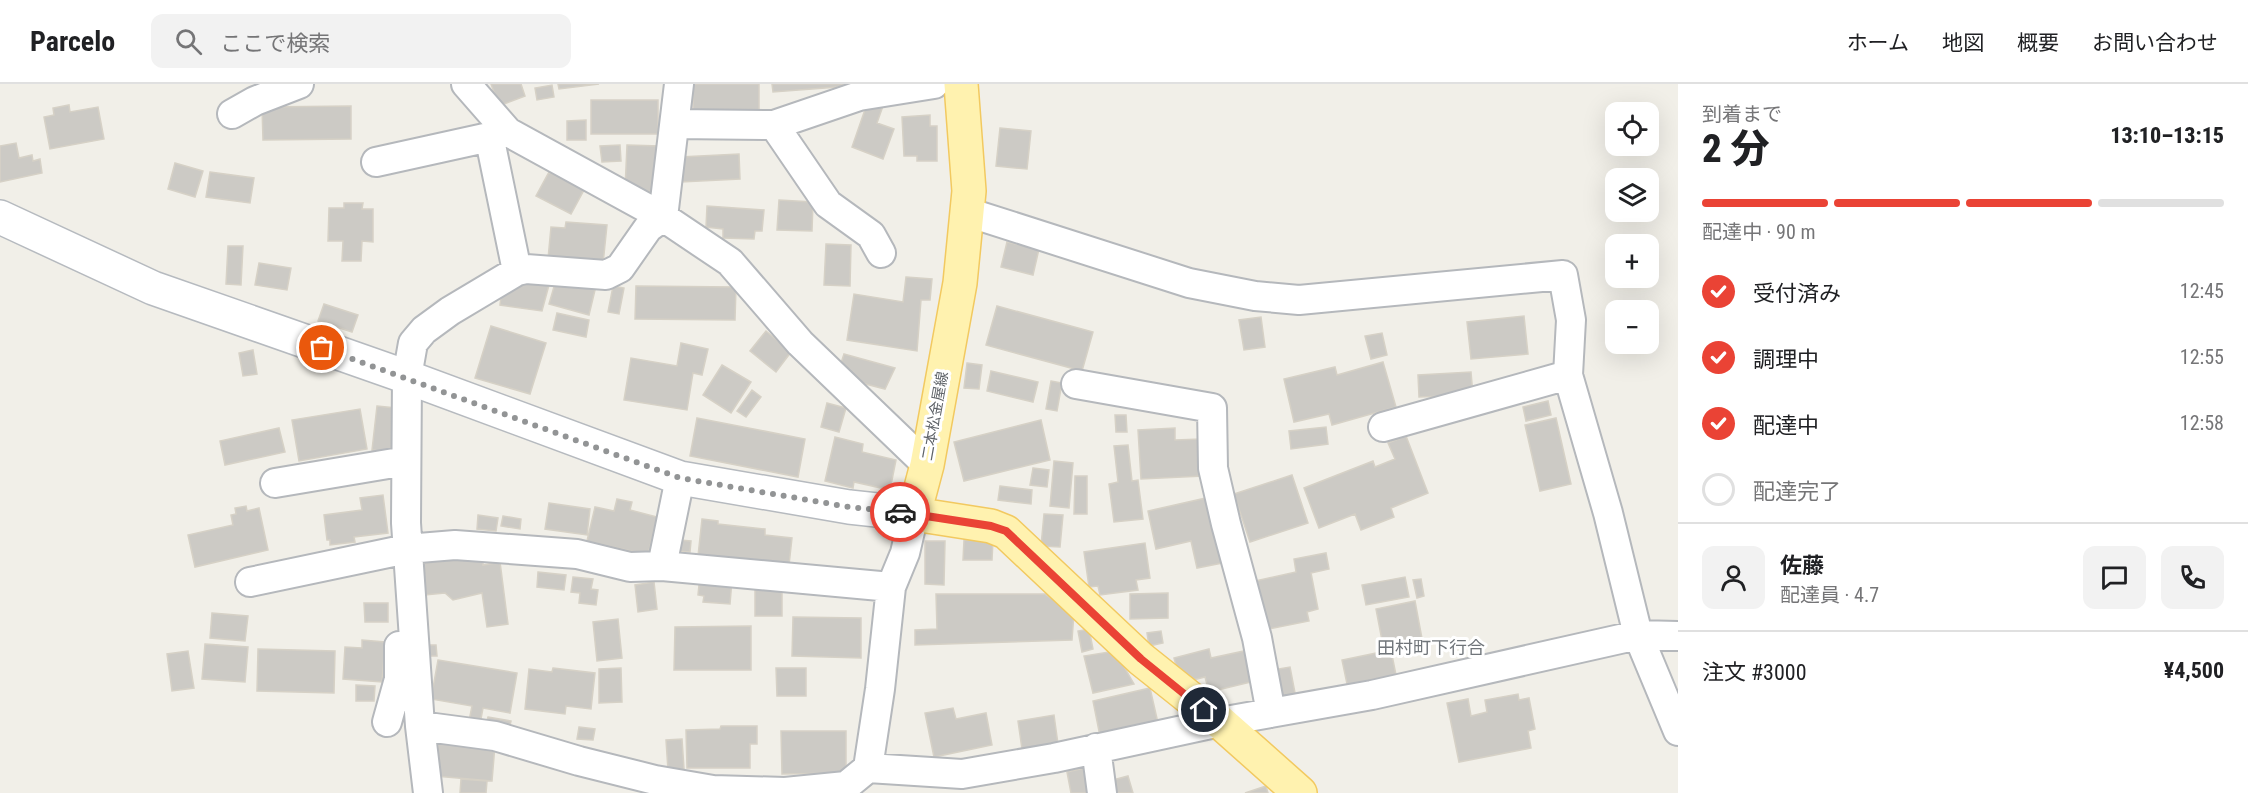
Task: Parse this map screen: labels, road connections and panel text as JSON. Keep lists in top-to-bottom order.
{
  "streets": {
    "main road": ["二本松金屋線"]
  },
  "districts": ["田村町下行合"],
  "page": {
    "header": "Parcelo",
    "search": "ここで検索",
    "nav": [
      "ホーム",
      "地図",
      "概要",
      "お問い合わせ"
    ],
    "heading": ["2 分", "到着まで", "13:10–13:15"],
    "panel": [
      "佐藤",
      "配達員 · 4.7",
      "注文 #3000",
      "¥4,500"
    ],
    "map_buttons": ["+", "−"],
    "bar": "配達中 · 90 m",
    "list": [
      ["受付済み", "12:45"],
      ["調理中", "12:55"],
      ["配達中", "12:58"],
      "配達完了"
    ]
  }
}
